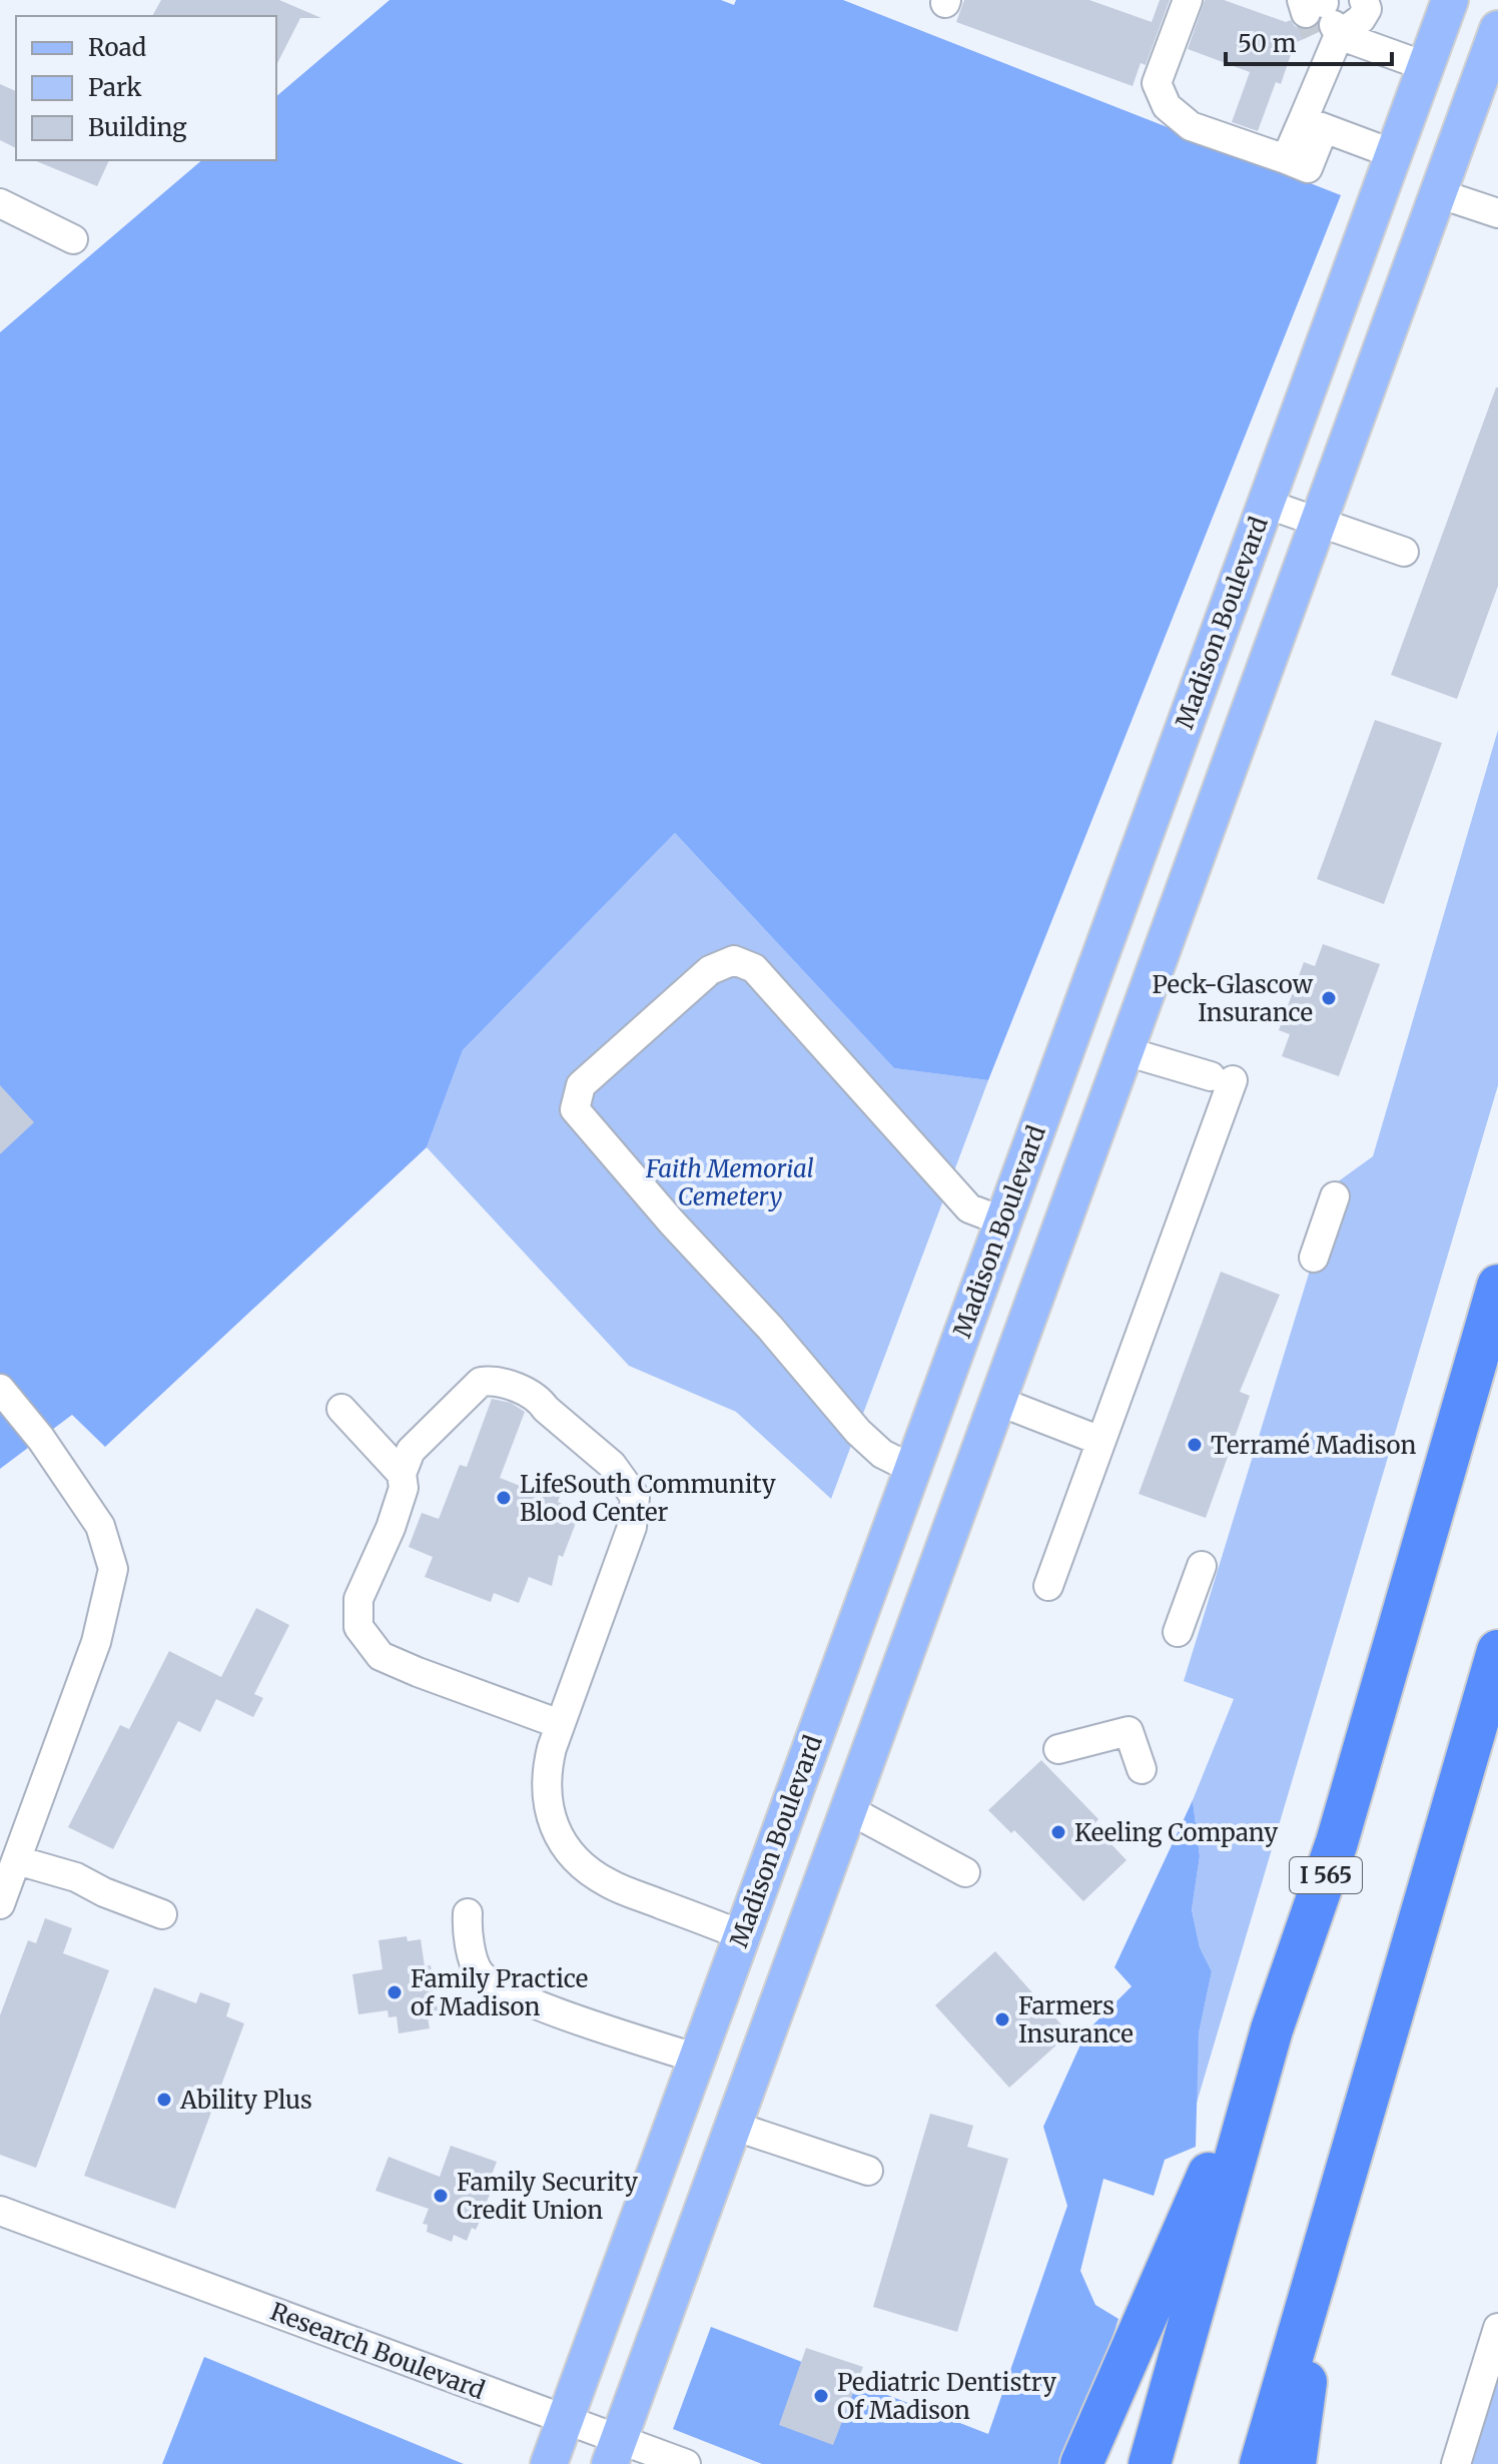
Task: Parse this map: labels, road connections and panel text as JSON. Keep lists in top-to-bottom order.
{
  "streets": {
    "highway": ["I 565"],
    "main road": ["Madison Boulevard"],
    "street": ["Research Boulevard"]
  },
  "crossings": [
    ["Madison Boulevard", "Research Boulevard"]
  ],
  "parks": ["Faith Memorial Cemetery"],
  "places": [
    "Peck-Glascow Insurance",
    "Terramé Madison",
    "LifeSouth Community Blood Center",
    "Keeling Company",
    "Family Practice of Madison",
    "Farmers Insurance",
    "Ability Plus",
    "Family Security Credit Union",
    "Pediatric Dentistry Of Madison"
  ],
  "legend": ["Road", "Park", "Building"],
  "scale_bar": "50 m"
}
